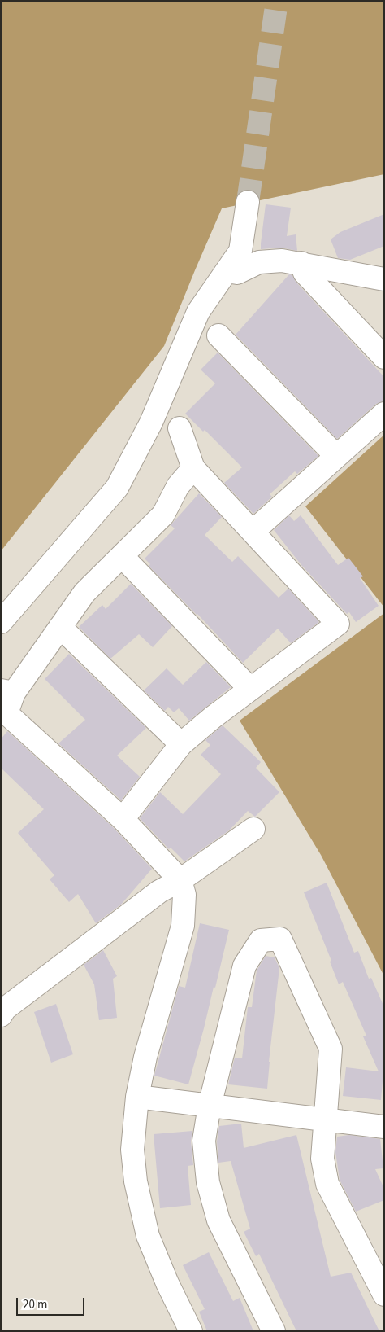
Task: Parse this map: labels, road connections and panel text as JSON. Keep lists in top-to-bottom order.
{
  "scale_bar": "20 m"
}
